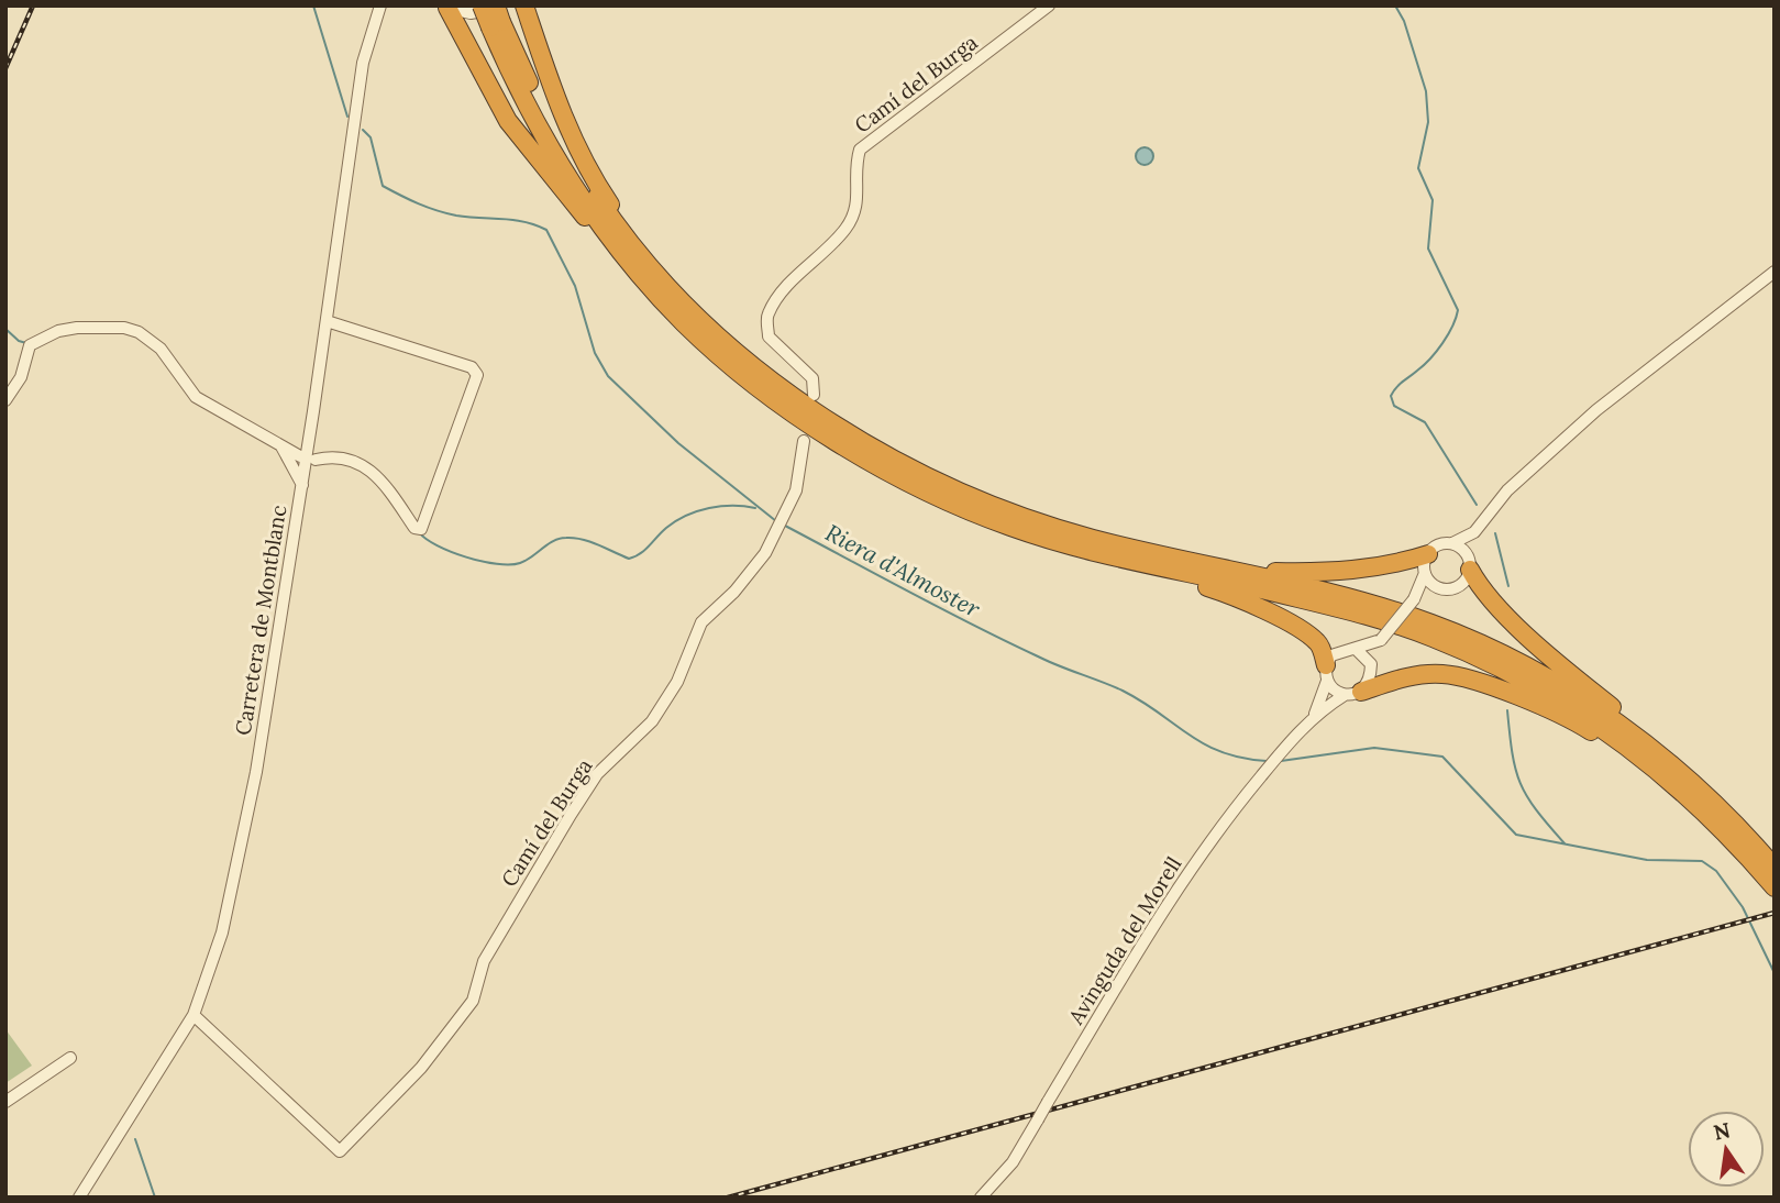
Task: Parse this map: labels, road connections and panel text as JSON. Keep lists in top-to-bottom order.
{
  "streets": {
    "street": ["Camí del Burga", "Carretera de Montblanc", "Avinguda del Morell"]
  },
  "crossings": [
    ["Camí del Burga", "Carretera de Montblanc"]
  ],
  "water": ["Riera d'Almoster"],
  "north": "top"
}
